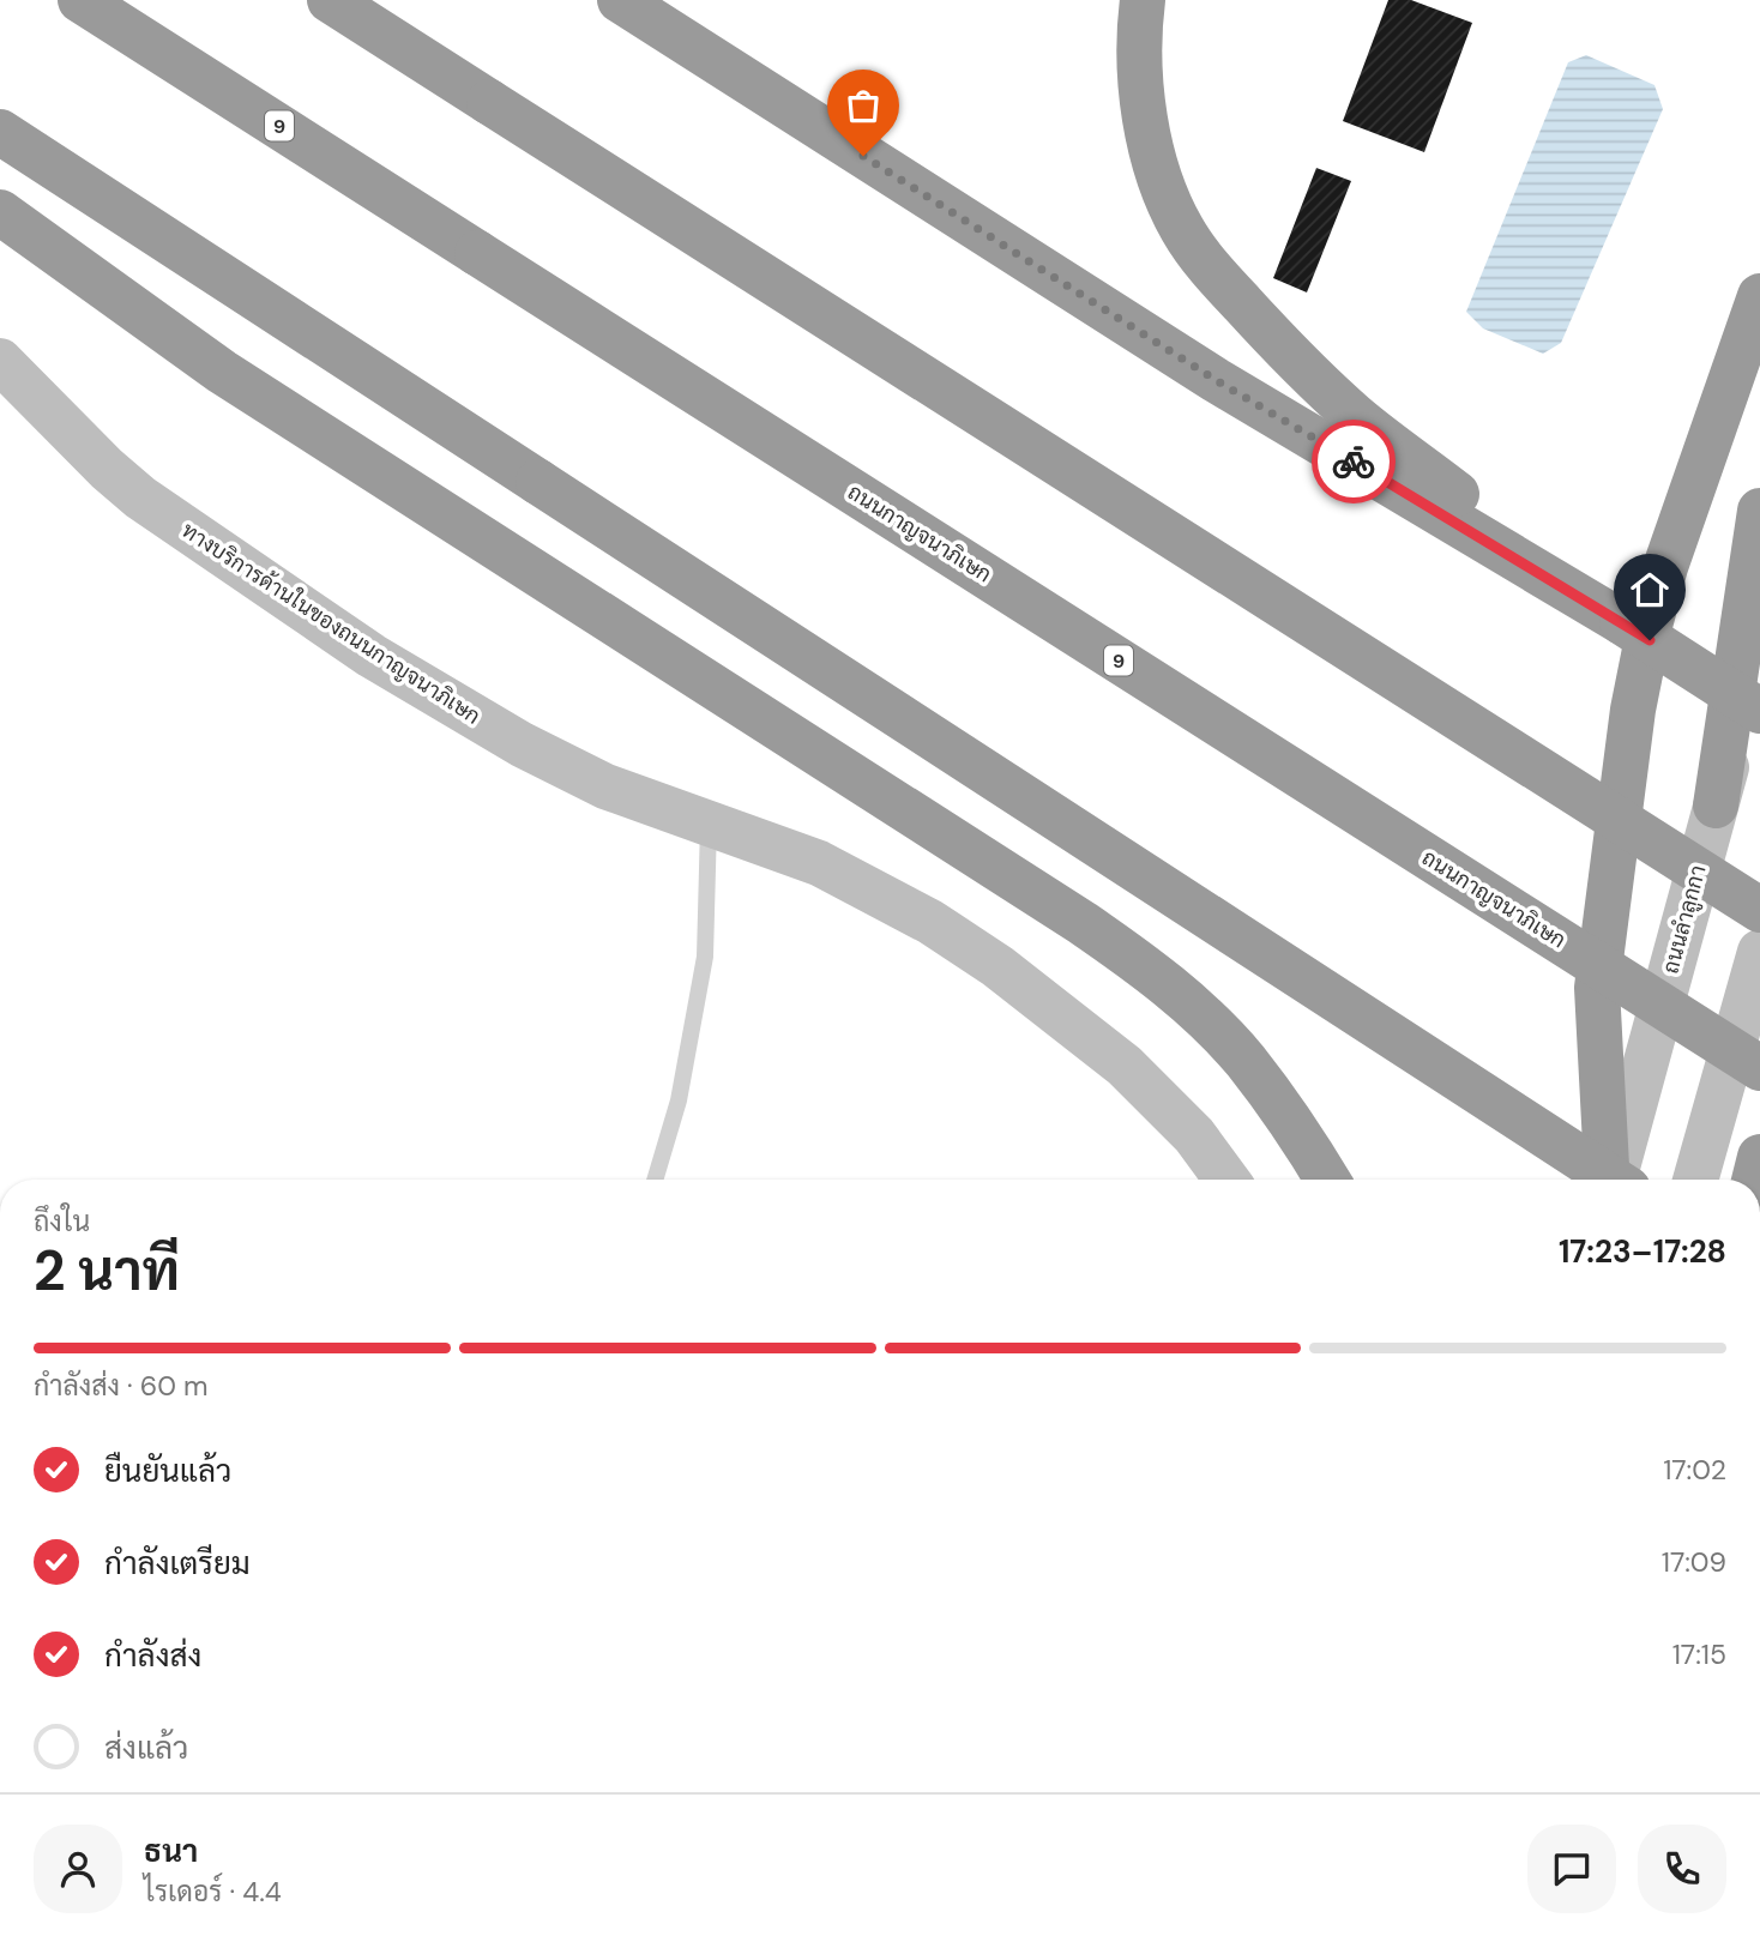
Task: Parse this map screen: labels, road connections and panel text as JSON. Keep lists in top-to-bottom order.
{
  "streets": {
    "highway": ["9", "ถนนกาญจนาภิเษก"],
    "main road": ["ทางบริการด้านในของถนนกาญจนาภิเษก", "ถนนลำลูกกา"]
  },
  "page": {
    "heading": ["2 นาที", "ถึงใน", "17:23–17:28"],
    "panel": ["ธนา", "ไรเดอร์ · 4.4"],
    "bar": "กำลังส่ง · 60 m",
    "list": [
      ["ยืนยันแล้ว", "17:02"],
      ["กำลังเตรียม", "17:09"],
      ["กำลังส่ง", "17:15"],
      "ส่งแล้ว"
    ]
  }
}
